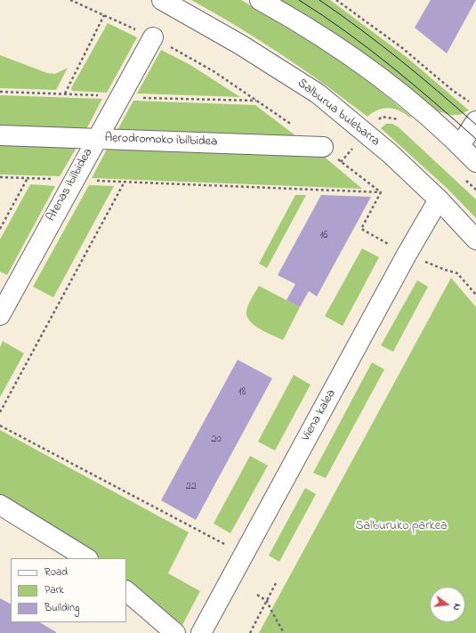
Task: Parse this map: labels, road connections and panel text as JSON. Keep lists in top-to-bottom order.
{
  "streets": {
    "street": [
      "Salburua bulebarra",
      "Aerodromoko ibilbidea",
      "Atenas ibilbidea",
      "Viena kalea"
    ]
  },
  "crossings": [
    ["Salburua bulebarra", "Viena kalea"],
    ["Aerodromoko ibilbidea", "Atenas ibilbidea"]
  ],
  "parks": ["Salburuko parkea"],
  "house_numbers": [
    "16",
    "18",
    "20",
    "22"
  ],
  "legend": ["Road", "Park", "Building"],
  "north": "right"
}
